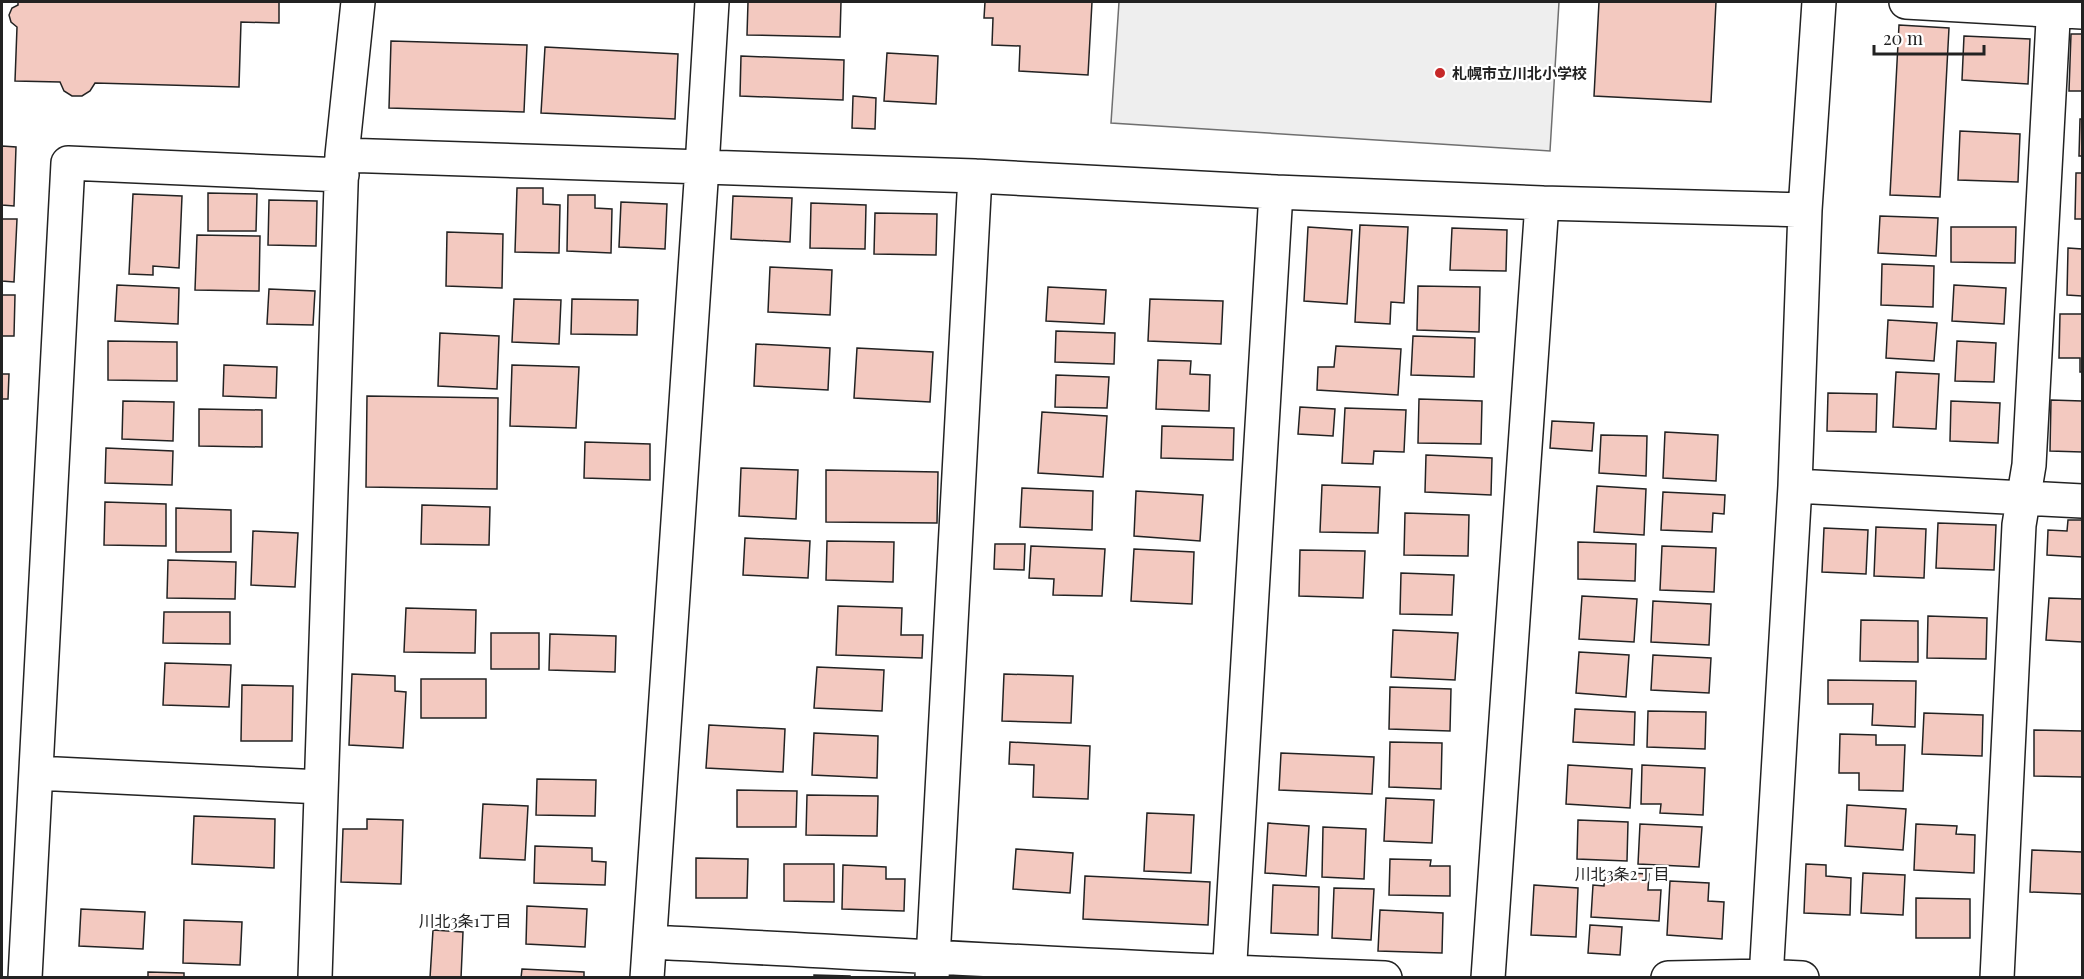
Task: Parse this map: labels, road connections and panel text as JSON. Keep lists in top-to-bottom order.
{
  "districts": ["川北3条2丁目", "川北3条1丁目"],
  "places": ["札幌市立川北小学校"],
  "scale_bar": "20 m"
}
